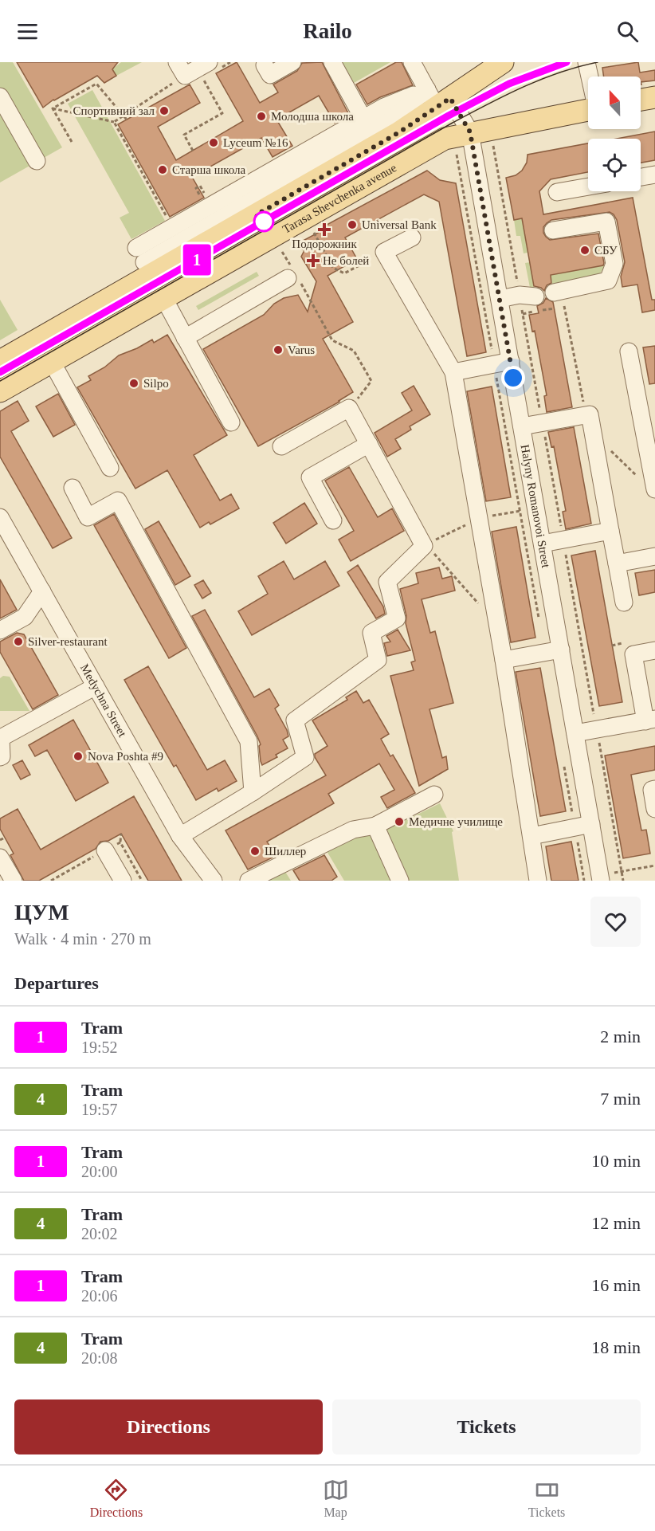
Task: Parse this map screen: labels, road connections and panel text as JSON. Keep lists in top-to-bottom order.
{
  "streets": {
    "main road": ["Tarasa Shevchenka avenue"],
    "street": ["Halyny Romanovoi Street", "Medychna Street"]
  },
  "crossings": [
    ["Tarasa Shevchenka avenue", "Halyny Romanovoi Street"]
  ],
  "places": {
    "other": [
      "Спортивний зал",
      "Молодша школа",
      "Lyceum №16",
      "Старша школа",
      "Universal Bank",
      "СБУ",
      "Varus",
      "Silpo",
      "Silver-restaurant",
      "Nova Poshta #9",
      "Медичне училище",
      "Шиллер"
    ],
    "health": ["Подорожник", "Не болей"]
  },
  "lines": ["tram line 1"],
  "north": "top",
  "page": {
    "header": "Railo",
    "on_map": "1",
    "heading": [
      ["ЦУМ", "Walk · 4 min · 270 m"],
      "Departures"
    ],
    "list": [
      {
        "mark": "1",
        "name": "Tram",
        "note": "19:52",
        "value": "2 min"
      },
      {
        "mark": "4",
        "name": "Tram",
        "note": "19:57",
        "value": "7 min"
      },
      {
        "mark": "1",
        "name": "Tram",
        "note": "20:00",
        "value": "10 min"
      },
      {
        "mark": "4",
        "name": "Tram",
        "note": "20:02",
        "value": "12 min"
      },
      {
        "mark": "1",
        "name": "Tram",
        "note": "20:06",
        "value": "16 min"
      },
      {
        "mark": "4",
        "name": "Tram",
        "note": "20:08",
        "value": "18 min"
      }
    ],
    "buttons": ["Directions", "Tickets"],
    "tabs": ["Directions", "Map", "Tickets"]
  }
}
